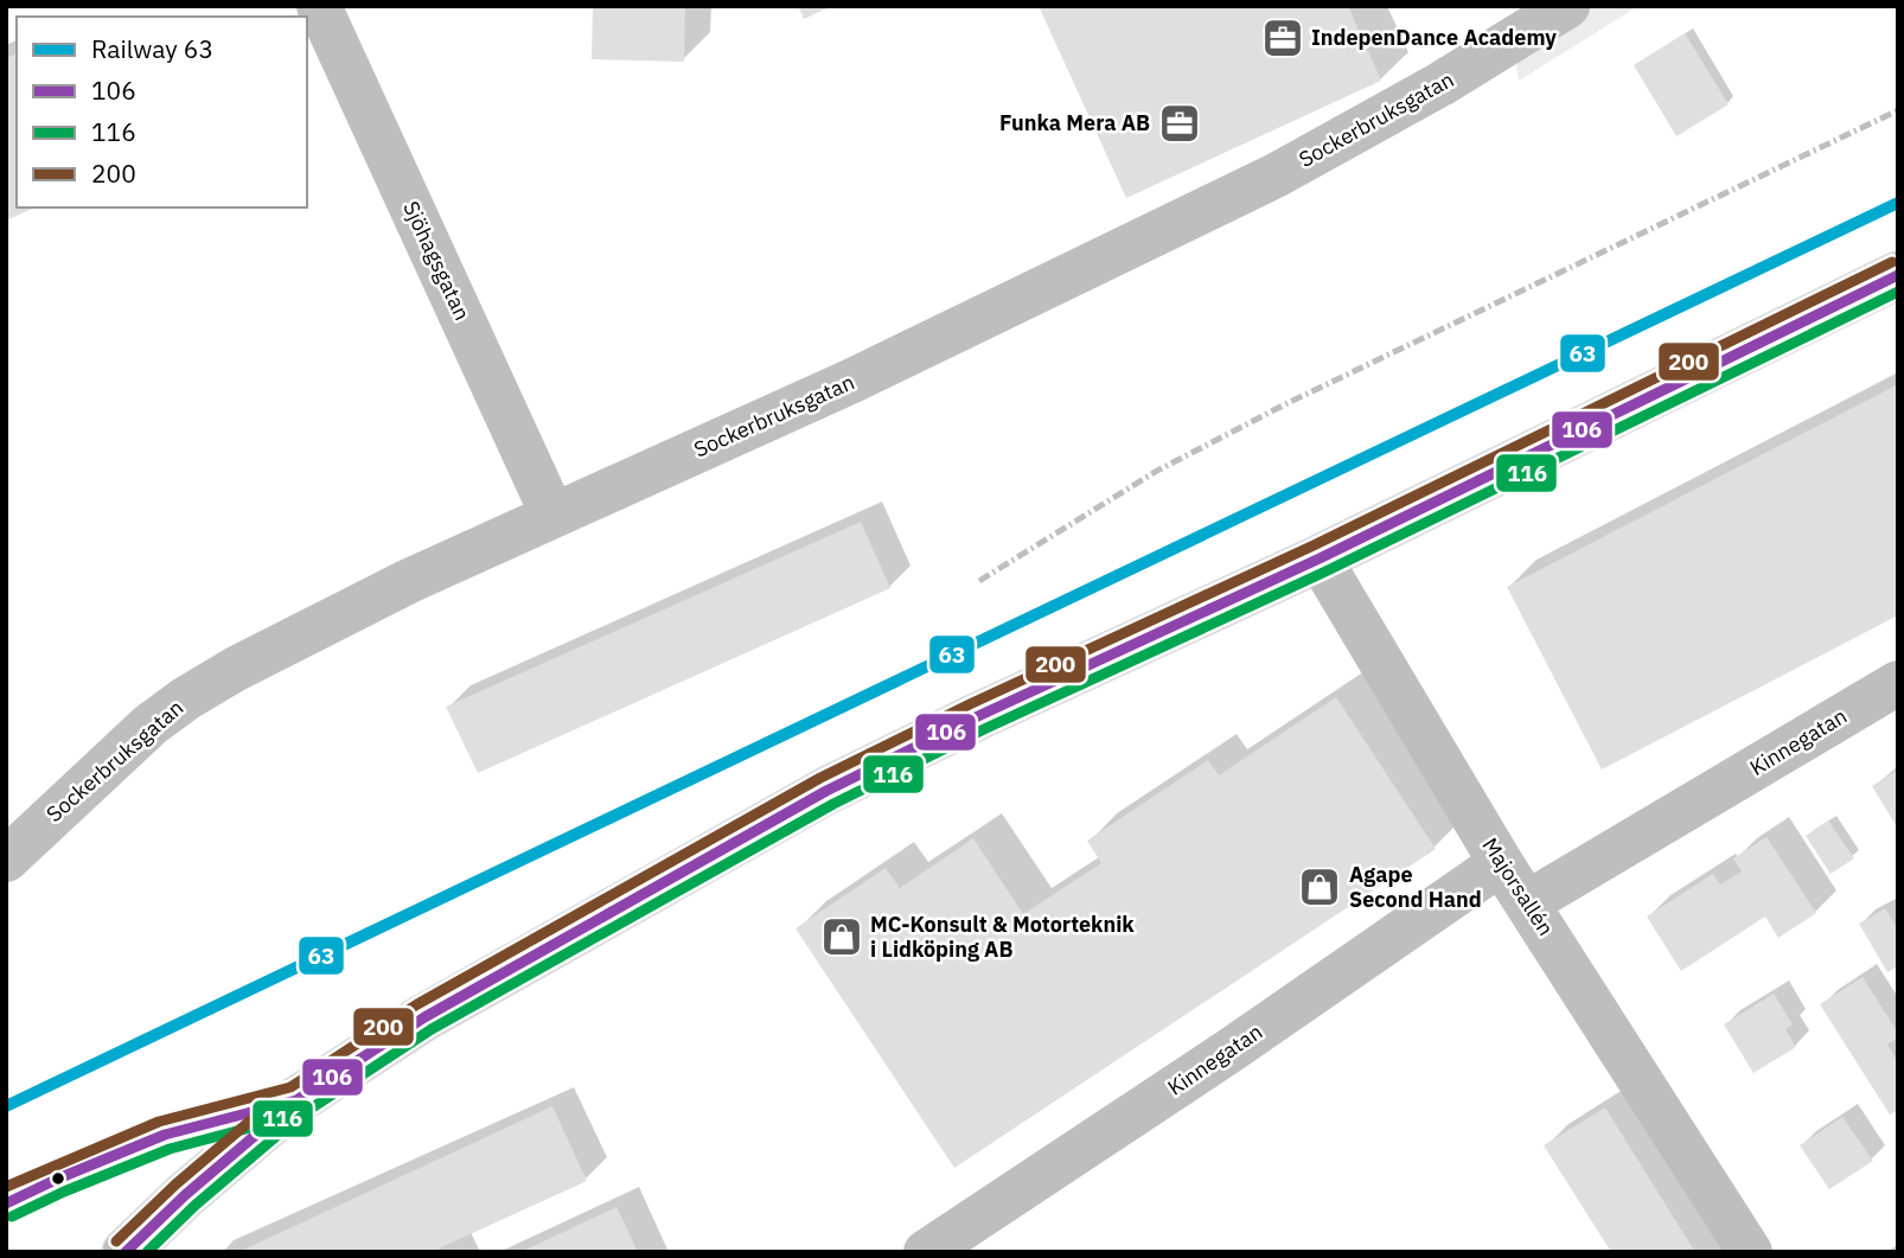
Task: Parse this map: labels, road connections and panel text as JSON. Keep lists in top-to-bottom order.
{
  "streets": {
    "street": [
      "Sockerbruksgatan",
      "Sjöhagsgatan",
      "Kinnegatan",
      "Majorsallén"
    ]
  },
  "crossings": [
    ["Sockerbruksgatan", "Sjöhagsgatan"],
    ["Kinnegatan", "Majorsallén"]
  ],
  "places": {
    "office": ["IndepenDance Academy", "Funka Mera AB"],
    "shop": ["Agape Second Hand", "MC-Konsult & Motorteknik i Lidköping AB"]
  },
  "lines": [
    "rail line 63",
    "transit line 200",
    "transit line 106",
    "transit line 116"
  ],
  "legend": [
    "Railway 63",
    "106",
    "116",
    "200"
  ]
}
